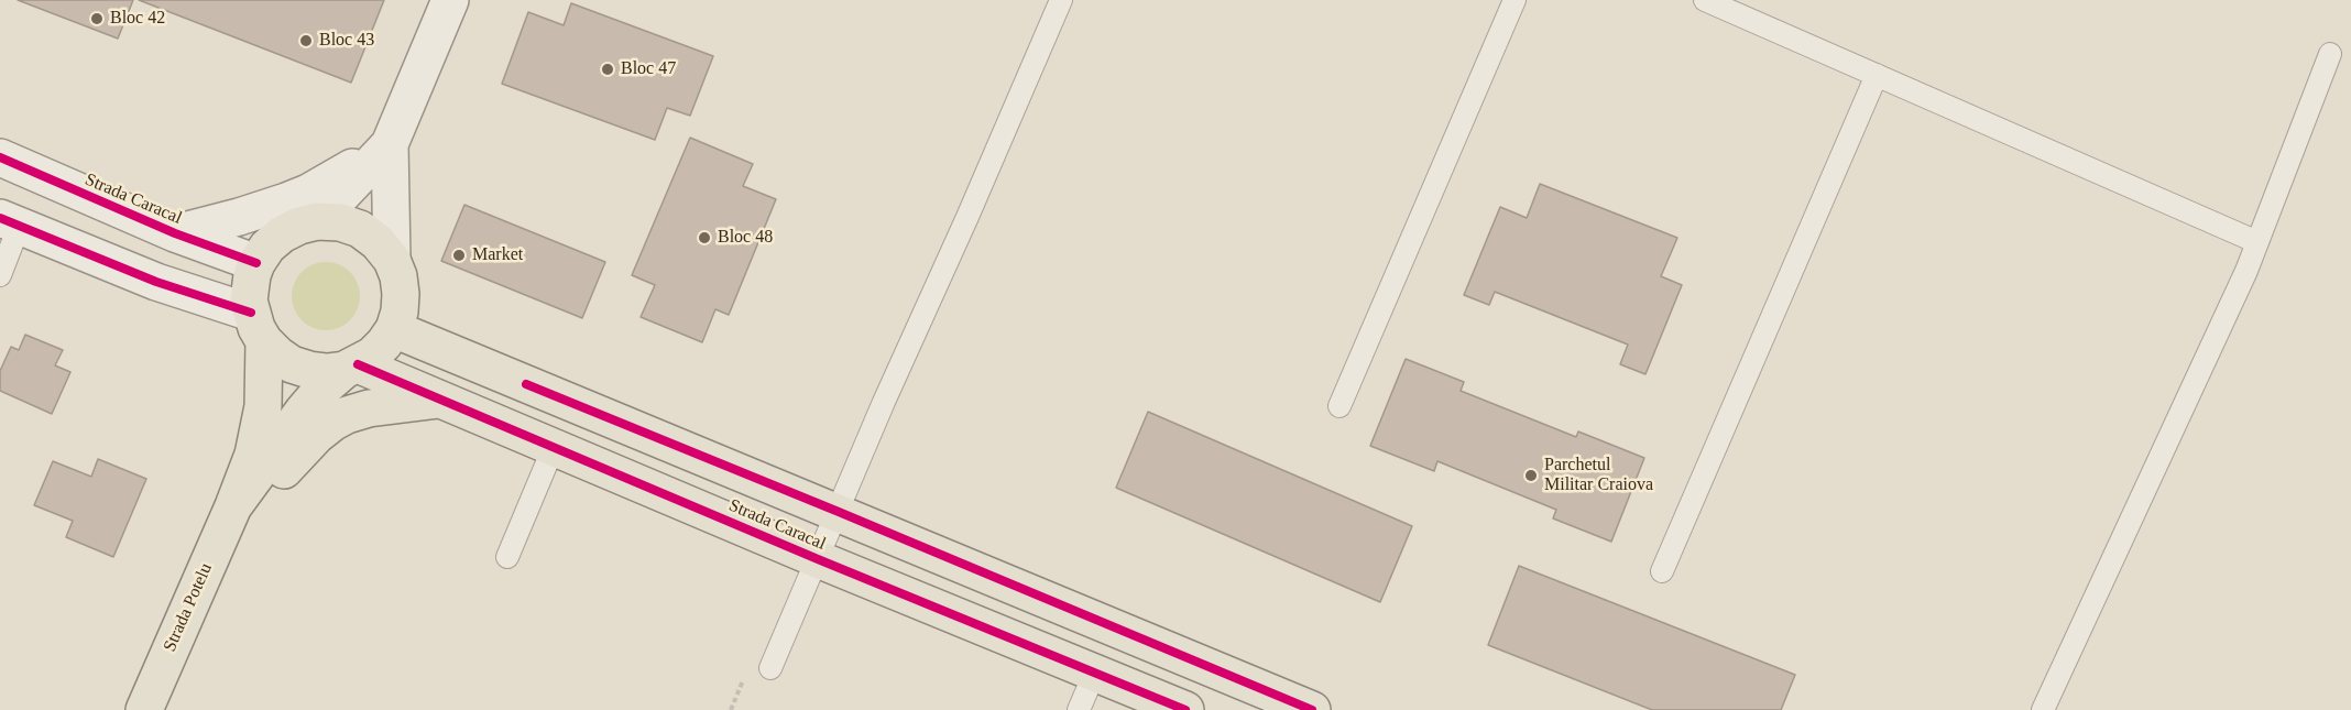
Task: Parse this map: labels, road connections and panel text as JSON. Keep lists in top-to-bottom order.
{
  "streets": {
    "main road": ["Strada Caracal", "Strada Potelu"]
  },
  "crossings": [
    ["Strada Caracal", "Strada Potelu"]
  ],
  "places": [
    "Bloc 42",
    "Bloc 43",
    "Bloc 47",
    "Bloc 48",
    "Market",
    "Parchetul Militar Craiova"
  ]
}
